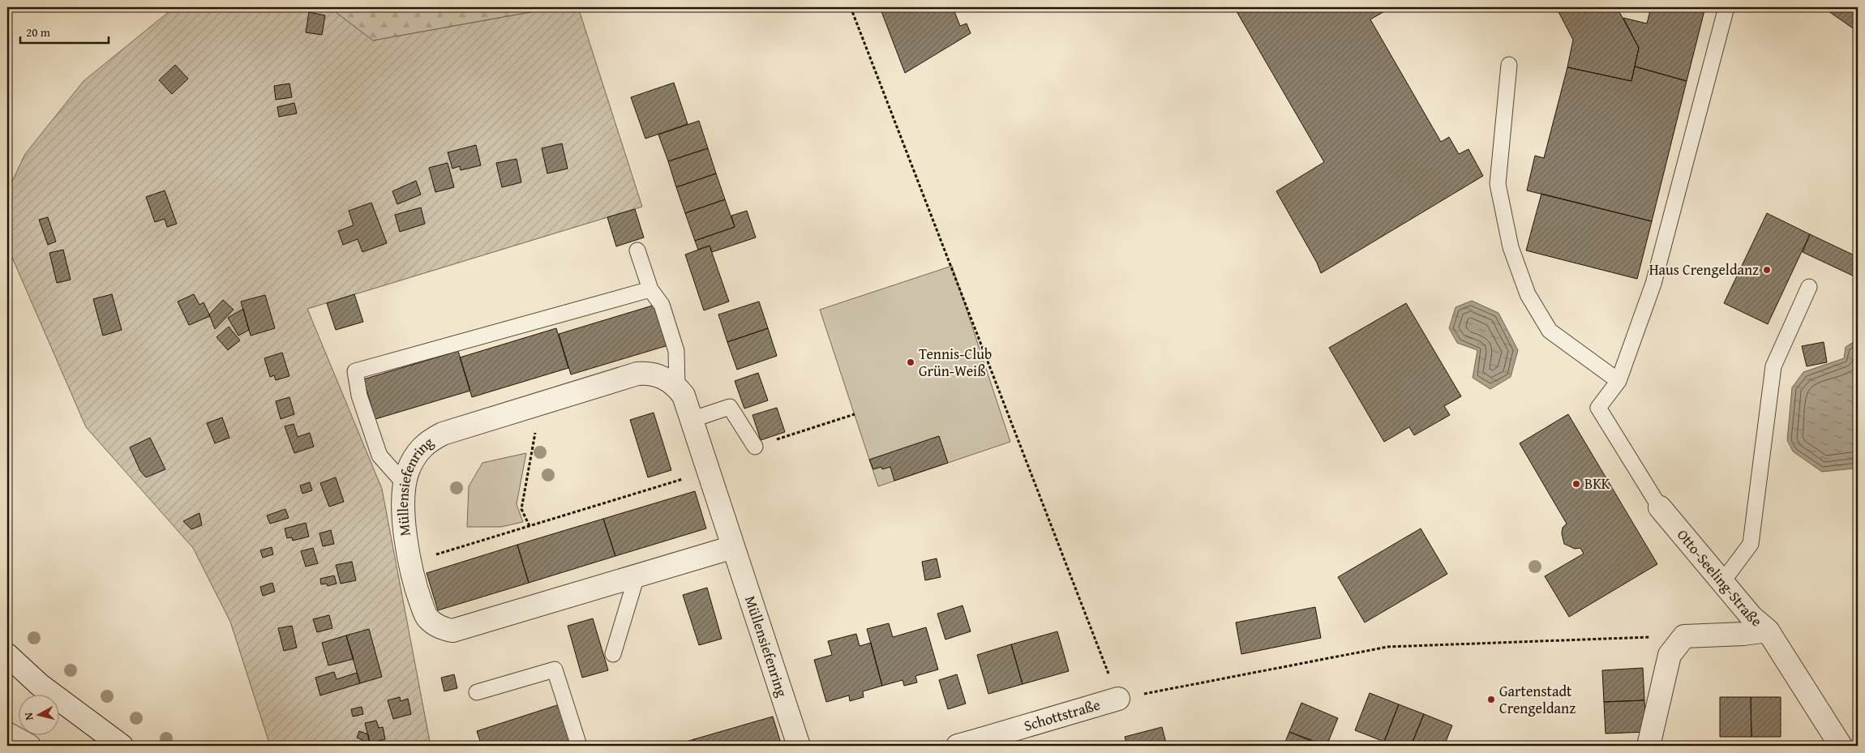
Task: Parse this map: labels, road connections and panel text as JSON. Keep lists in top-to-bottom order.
{
  "streets": {
    "street": ["Müllensiefenring", "Otto-Seeling-Straße", "Schottstraße"]
  },
  "places": [
    "Haus Crengeldanz",
    "Tennis-Club Grün-Weiß",
    "BKK",
    "Gartenstadt Crengeldanz"
  ],
  "scale_bar": "20 m",
  "north": "left"
}
